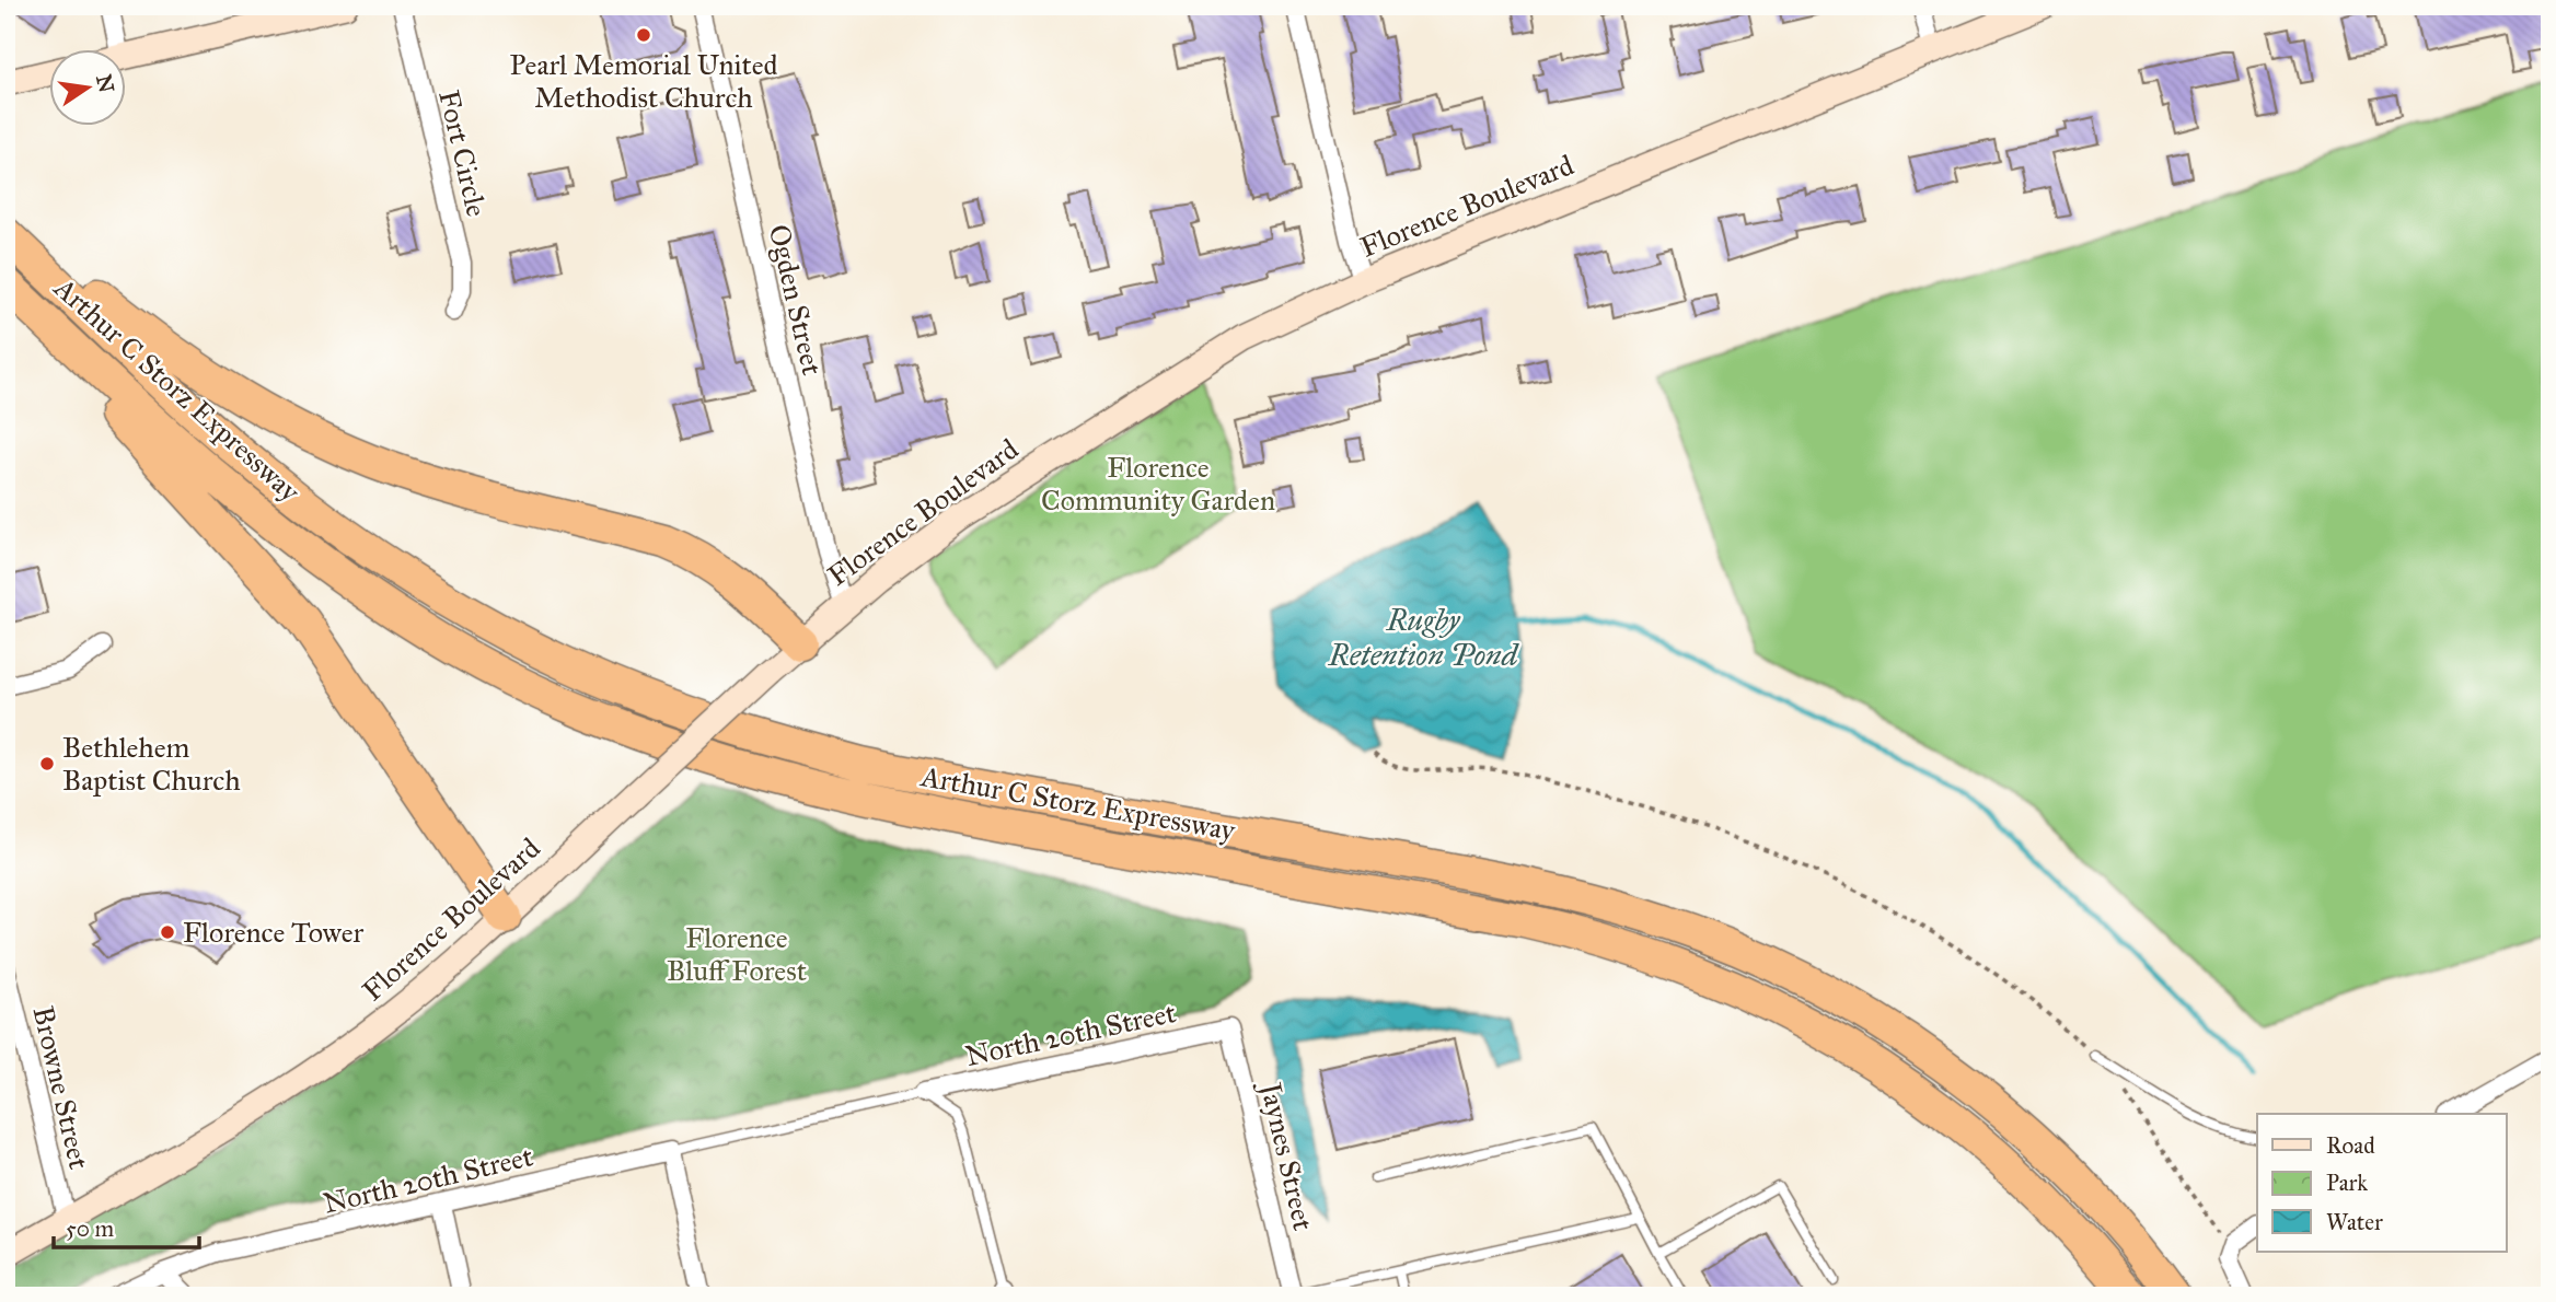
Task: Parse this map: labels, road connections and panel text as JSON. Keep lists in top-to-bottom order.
{
  "streets": {
    "highway": ["Arthur C Storz Expressway"],
    "street": [
      "Fort Circle",
      "Florence Boulevard",
      "Ogden Street",
      "North 20th Street",
      "Browne Street",
      "Jaynes Street"
    ]
  },
  "crossings": [
    ["Florence Boulevard", "Ogden Street"],
    ["Florence Boulevard", "Browne Street"],
    ["North 20th Street", "Jaynes Street"]
  ],
  "water": ["Rugby Retention Pond"],
  "parks": ["Florence Community Garden", "Florence Bluff Forest"],
  "places": ["Pearl Memorial United Methodist Church", "Bethlehem Baptist Church", "Florence Tower"],
  "legend": ["Road", "Park", "Water"],
  "scale_bar": "50 m",
  "north": "right"
}
